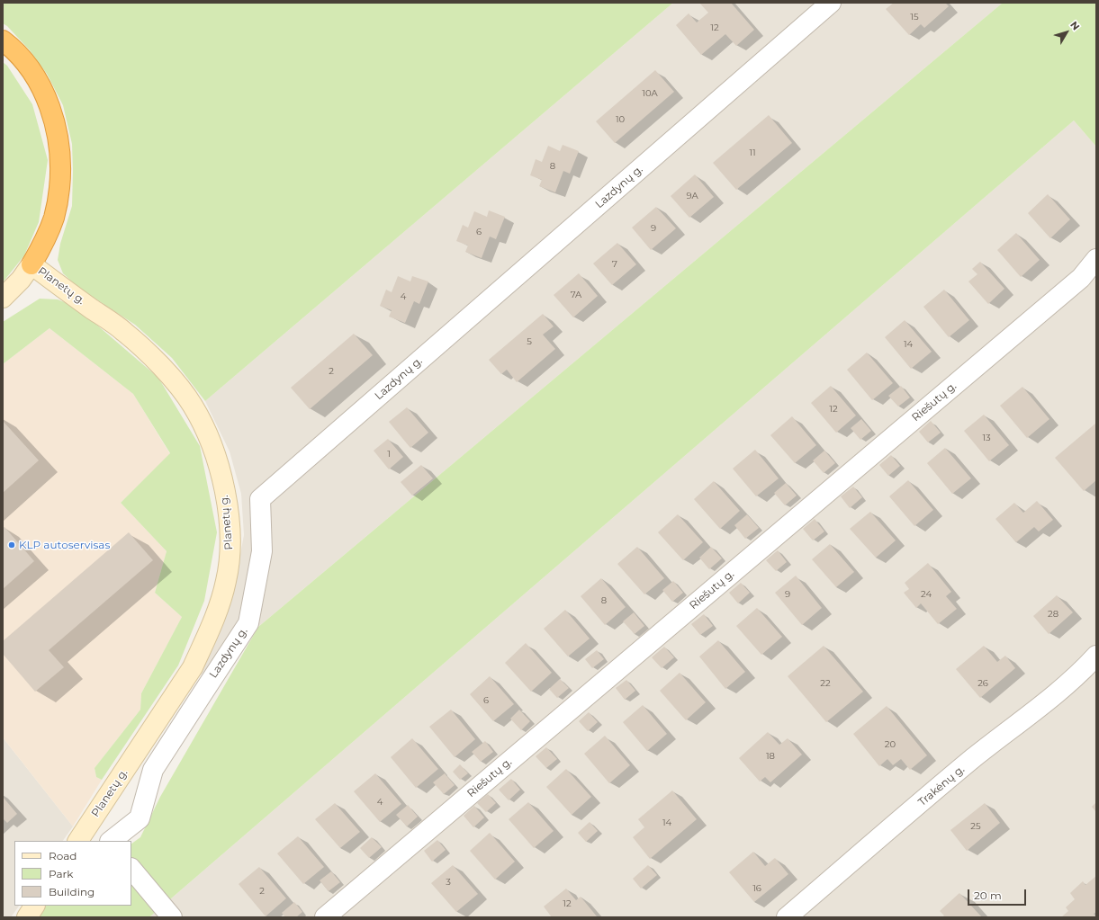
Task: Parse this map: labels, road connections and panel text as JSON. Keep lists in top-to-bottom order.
{
  "streets": {
    "main road": ["Planetų g."],
    "street": ["Lazdynų g.", "Riešutų g.", "Trakėnų g."]
  },
  "crossings": [
    ["Lazdynų g.", "Planetų g."]
  ],
  "places": ["KLP autoservisas"],
  "house_numbers": [
    "15",
    "12",
    "10A",
    "10",
    "11",
    "8",
    "9A",
    "9",
    "6",
    "7",
    "7A",
    "4",
    "5",
    "14",
    "2",
    "12",
    "13",
    "1",
    "9",
    "24",
    "8",
    "28",
    "22",
    "26",
    "6",
    "20",
    "18",
    "4",
    "14",
    "25",
    "3",
    "16",
    "2",
    "12"
  ],
  "legend": ["Road", "Park", "Building"],
  "scale_bar": "20 m",
  "north": "top right"
}
